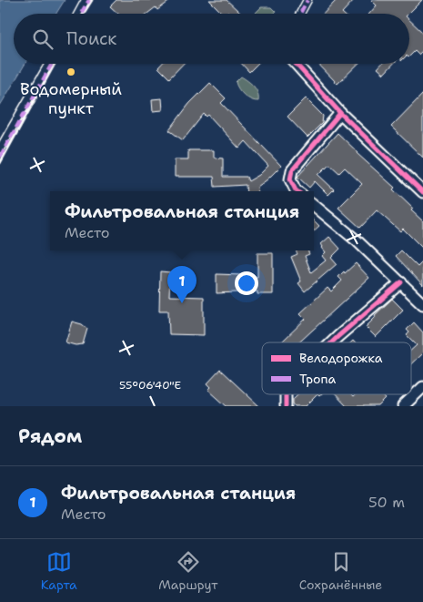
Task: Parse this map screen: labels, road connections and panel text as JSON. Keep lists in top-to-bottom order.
{
  "places": ["Водомерный пункт"],
  "legend": ["Велодорожка", "Тропа"],
  "page": {
    "search": "Поиск",
    "popup": ["Фильтровальная станция", "Место"],
    "pins": "1",
    "heading": "Рядом",
    "list": [
      {
        "mark": "1",
        "name": "Фильтровальная станция",
        "note": "Место",
        "value": "50 m"
      }
    ],
    "nav": ["Карта", "Маршрут", "Сохранённые"]
  },
  "coordinates": ["55°06'40\"E"]
}
